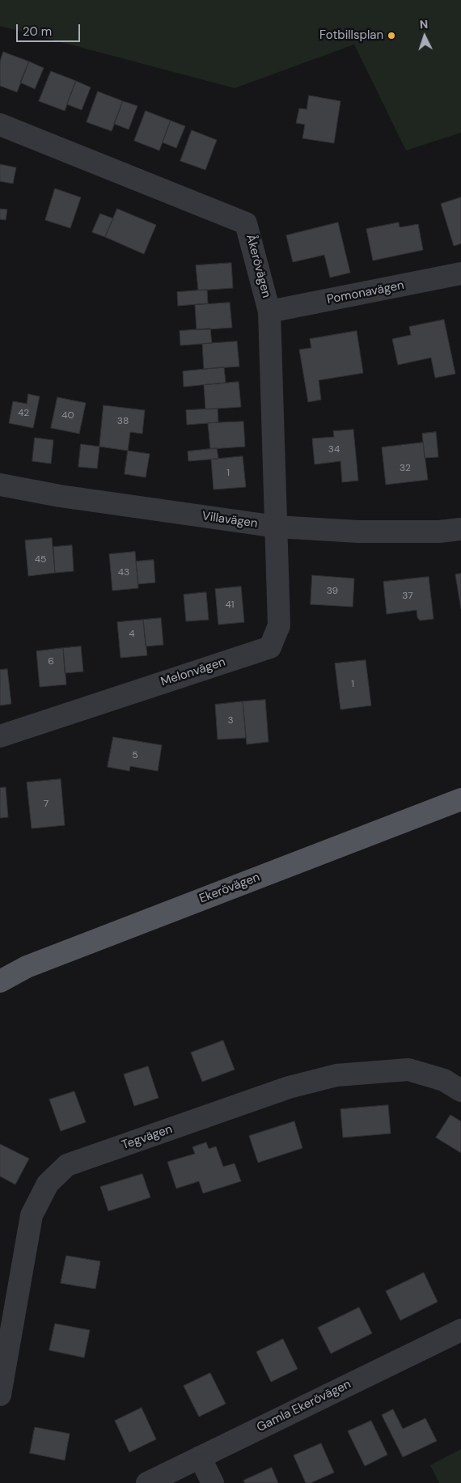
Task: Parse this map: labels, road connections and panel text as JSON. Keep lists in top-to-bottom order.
{
  "streets": {
    "main road": ["Ekerövägen"],
    "street": [
      "Åkerövägen",
      "Pomonavägen",
      "Villavägen",
      "Melonvägen",
      "Tegvägen",
      "Gamla Ekerövägen"
    ]
  },
  "crossings": [
    ["Åkerövägen", "Pomonavägen"],
    ["Åkerövägen", "Villavägen"],
    ["Åkerövägen", "Melonvägen"],
    ["Villavägen", "Melonvägen"]
  ],
  "places": ["Fotbillsplan"],
  "house_numbers": [
    "42",
    "40",
    "38",
    "34",
    "32",
    "1",
    "45",
    "43",
    "39",
    "37",
    "41",
    "4",
    "6",
    "1",
    "3",
    "5",
    "7"
  ],
  "scale_bar": "20 m",
  "north": "top"
}
